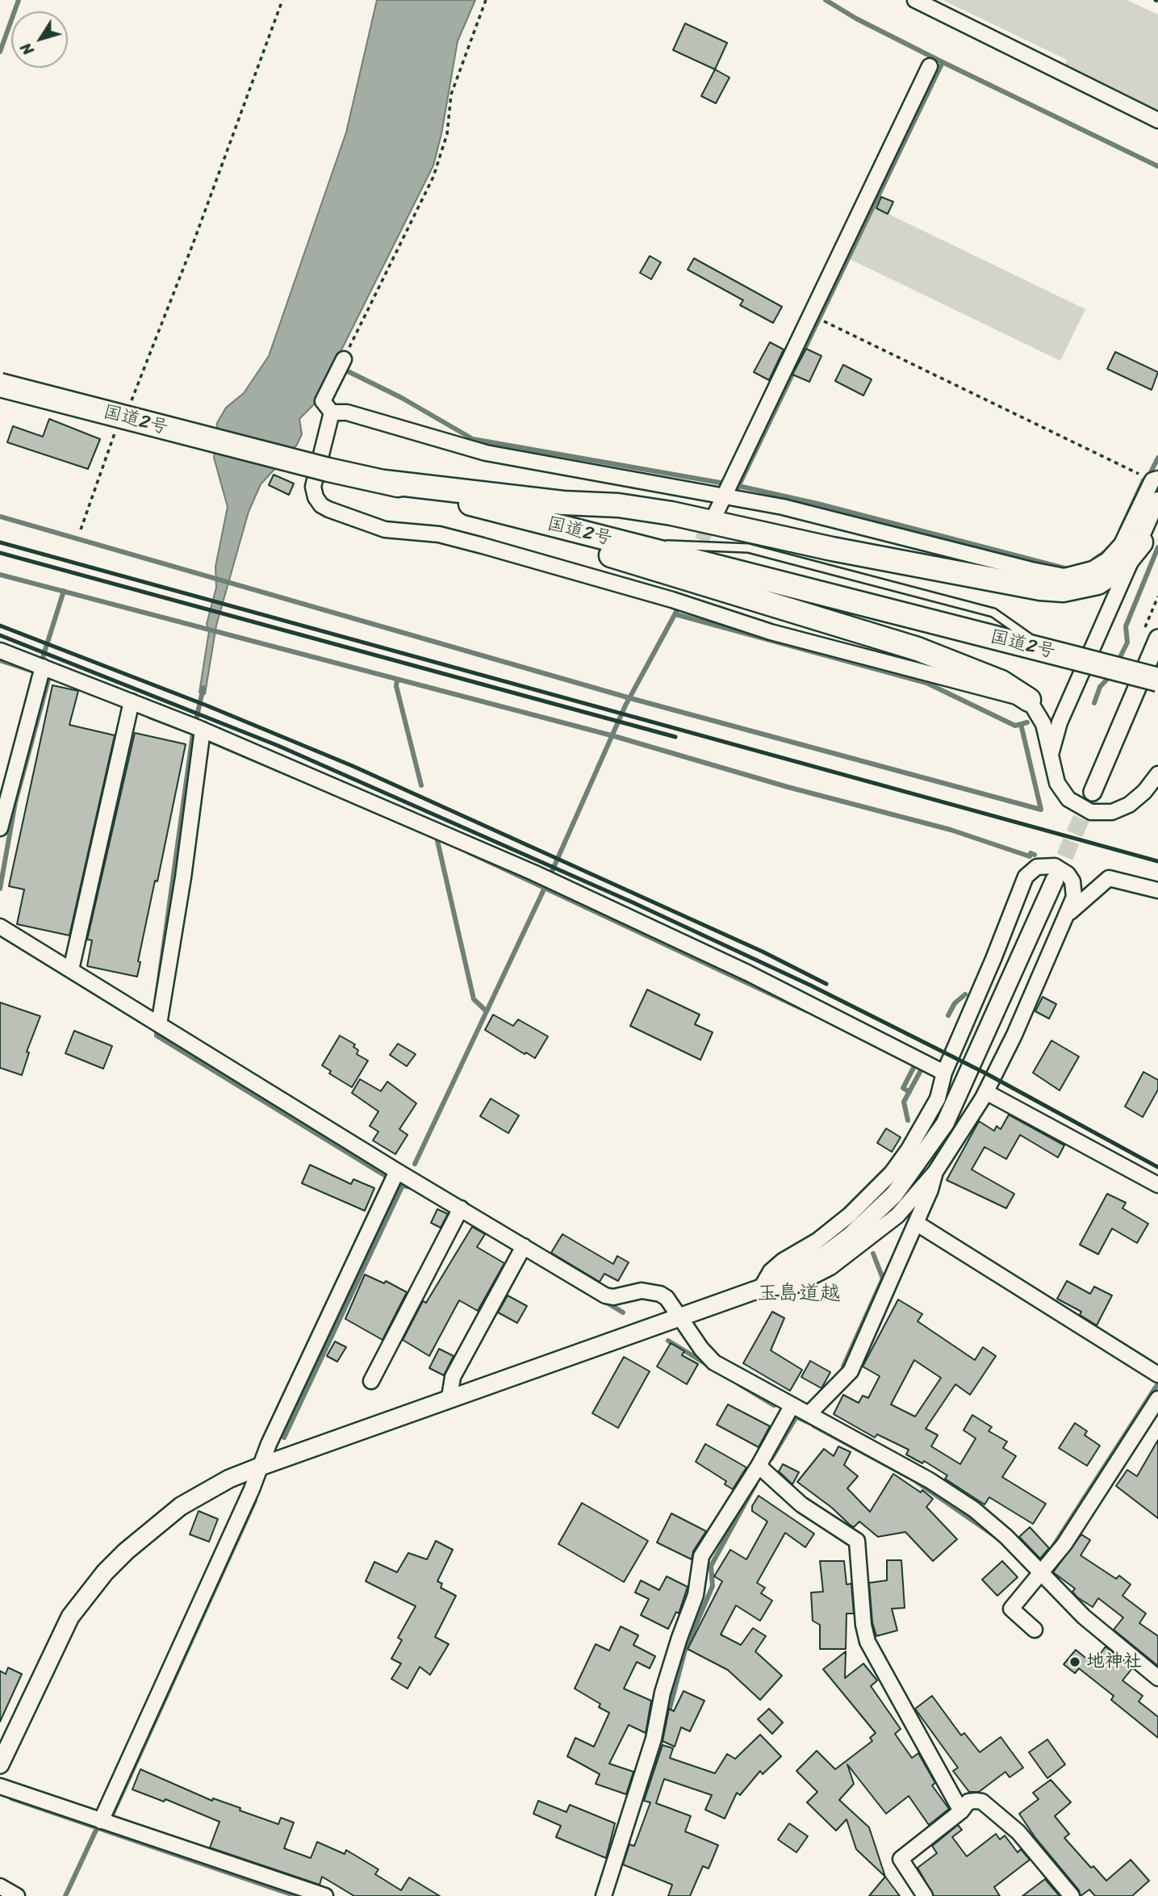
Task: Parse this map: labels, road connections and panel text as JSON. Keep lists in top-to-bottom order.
{
  "streets": {
    "highway": ["国道2号"]
  },
  "districts": ["玉島道越"],
  "places": ["地神社"],
  "north": "bottom left"
}
